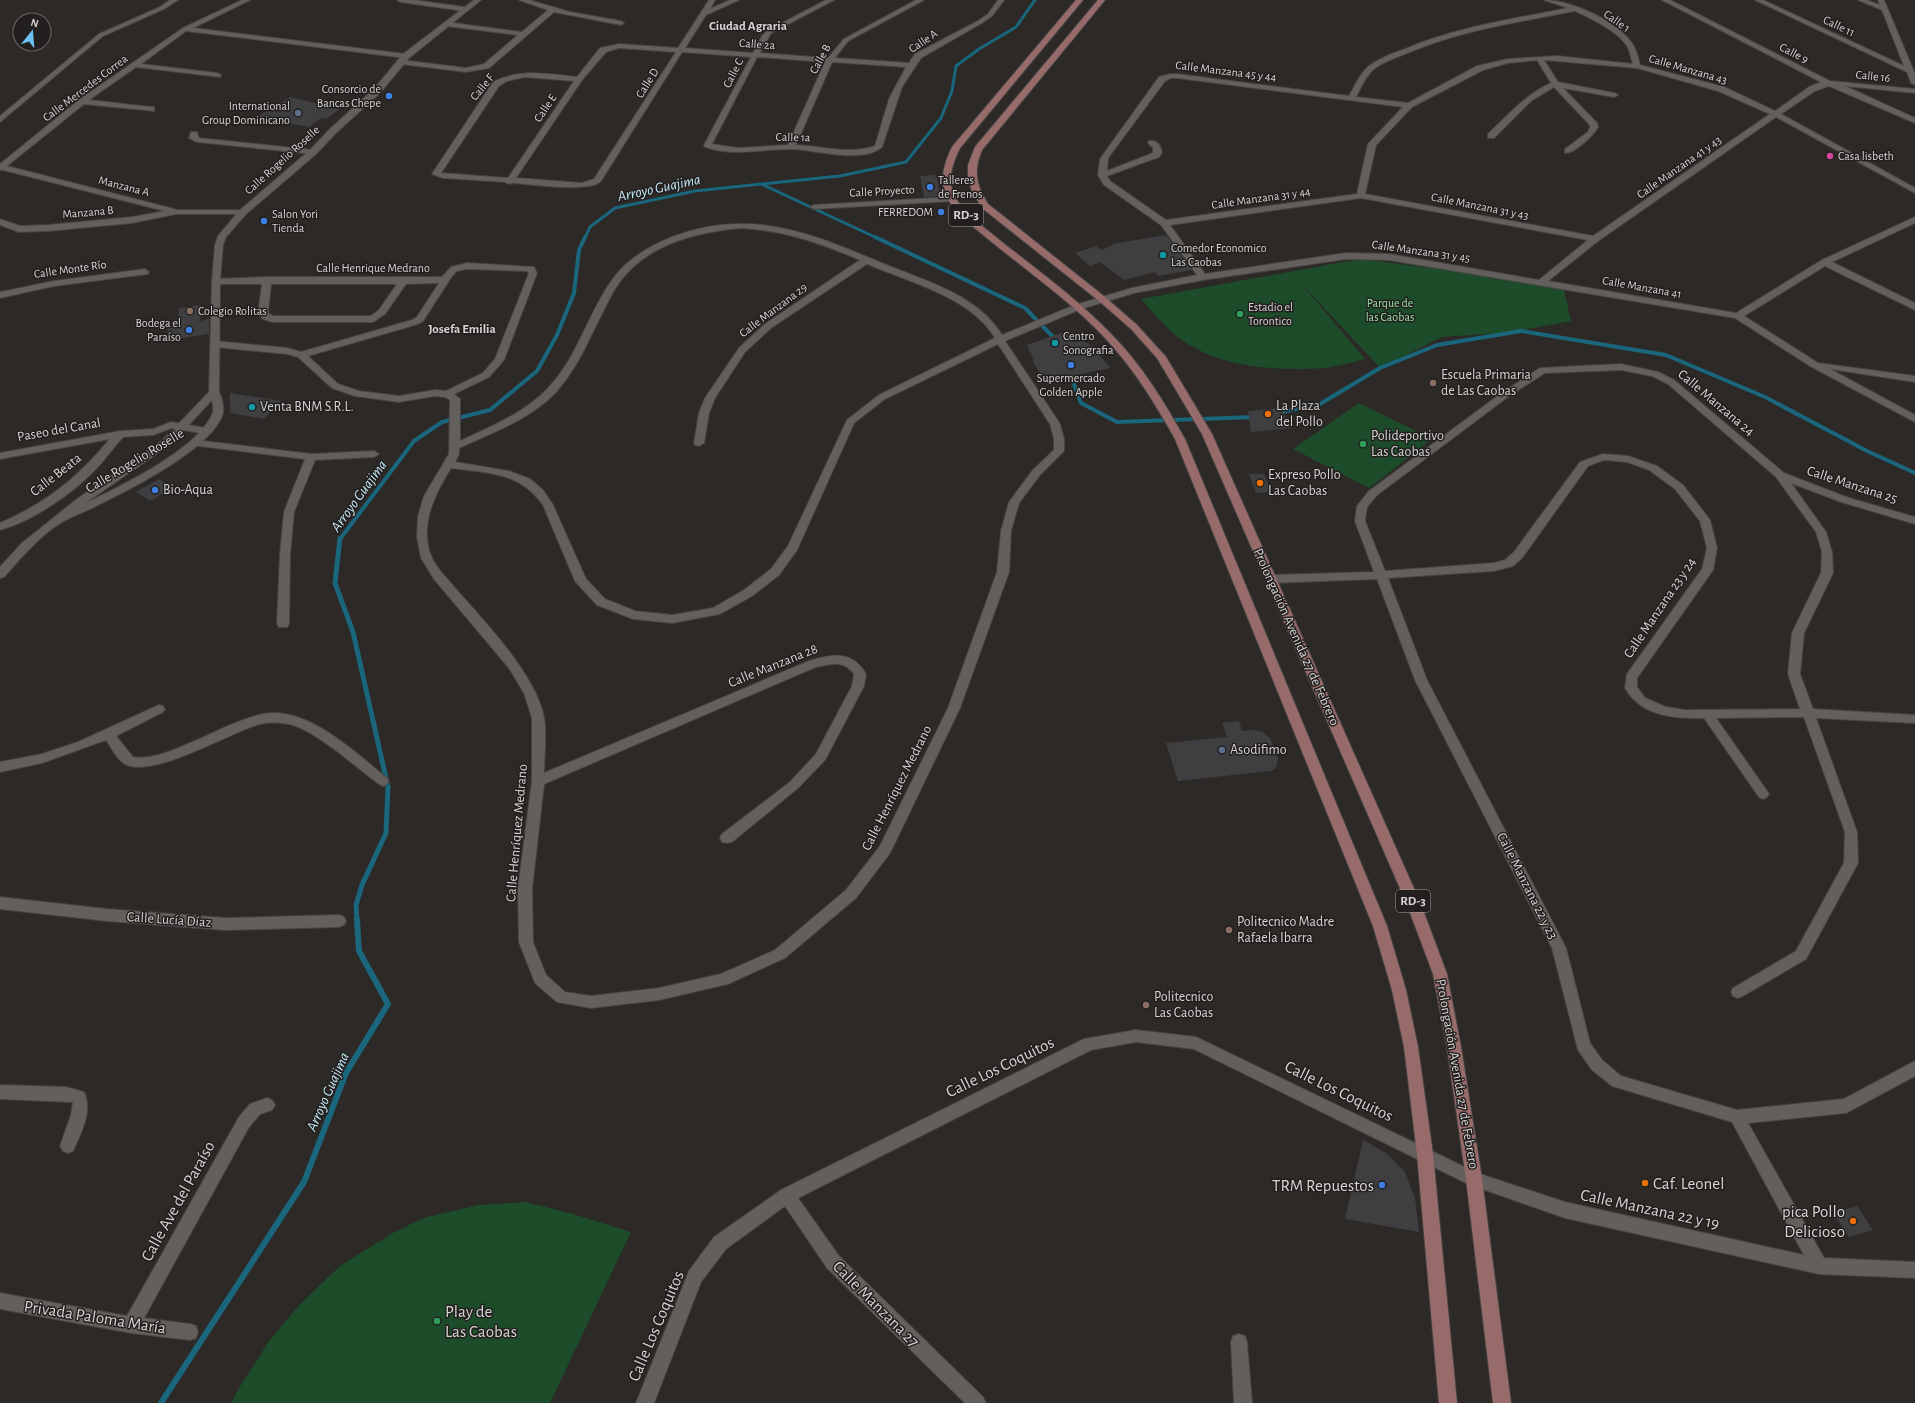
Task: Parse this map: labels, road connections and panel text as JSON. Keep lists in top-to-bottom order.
{
  "streets": {
    "main road": ["RD-3", "Prolongación Avenida 27 de Febrero"],
    "street": [
      "Calle 1",
      "Calle 11",
      "Calle A",
      "Calle 2a",
      "Calle 9",
      "Calle B",
      "Calle Manzana 43",
      "Calle Manzana 45 y 44",
      "Calle C",
      "Calle 16",
      "Calle D",
      "Calle F",
      "Calle Mercedes Correa",
      "Calle E",
      "Calle 1a",
      "Calle Rogelio Roselle",
      "Calle Manzana 41 y 43",
      "Manzana A",
      "Calle Proyecto",
      "Calle Manzana 31 y 44",
      "Calle Manzana 31 y 43",
      "Manzana B",
      "Calle Manzana 31 y 45",
      "Calle Henrique Medrano",
      "Calle Monte Río",
      "Calle Manzana 41",
      "Calle Manzana 29",
      "Calle Manzana 24",
      "Paseo del Canal",
      "Calle Beata",
      "Calle Manzana 25",
      "Calle Manzana 23 y 24",
      "Calle Manzana 28",
      "Calle Henríquez Medrano",
      "Calle Manzana 22 y 23",
      "Calle Lucía Díaz",
      "Calle Los Coquitos",
      "Calle Ave del Paraíso",
      "Calle Manzana 22 y 19",
      "Calle Manzana 27",
      "Privada Paloma María"
    ]
  },
  "crossings": [
    ["Calle 1", "Calle Manzana 43"],
    ["Calle A", "Calle 2a"],
    ["Calle A", "Calle 1a"],
    ["Calle 2a", "Calle B"],
    ["Calle 2a", "Calle C"],
    ["Calle 2a", "Calle D"],
    ["Calle 2a", "Calle E"],
    ["Calle 9", "Calle 16"],
    ["Calle 9", "Calle Manzana 41 y 43"],
    ["Calle B", "Calle 1a"],
    ["Calle Manzana 43", "Calle Manzana 45 y 44"],
    ["Calle Manzana 43", "Calle Manzana 41 y 43"],
    ["Calle Manzana 43", "Calle Manzana 31 y 44"],
    ["Calle Manzana 43", "Calle Manzana 31 y 43"],
    ["Calle C", "Calle 1a"],
    ["Calle 16", "Calle Manzana 41 y 43"],
    ["Calle D", "Calle F"],
    ["Calle D", "Calle E"],
    ["Calle F", "Calle E"],
    ["Calle Mercedes Correa", "Manzana A"],
    ["Calle Rogelio Roselle", "Manzana A"],
    ["Calle Rogelio Roselle", "Calle Henrique Medrano"],
    ["Calle Rogelio Roselle", "Paseo del Canal"],
    ["Calle Manzana 41 y 43", "Calle Manzana 31 y 43"],
    ["Calle Manzana 41 y 43", "Calle Manzana 31 y 45"],
    ["Calle Manzana 41 y 43", "Calle Manzana 41"],
    ["Manzana A", "Manzana B"],
    ["Calle Proyecto", "Prolongación Avenida 27 de Febrero"],
    ["Calle Manzana 31 y 44", "Calle Manzana 31 y 43"],
    ["Calle Manzana 31 y 45", "Calle Manzana 41"],
    ["Calle Manzana 31 y 45", "Prolongación Avenida 27 de Febrero"],
    ["Calle Manzana 31 y 45", "Calle Henríquez Medrano"],
    ["Calle Henrique Medrano", "Calle Henríquez Medrano"],
    ["Calle Manzana 29", "Calle Henríquez Medrano"],
    ["Calle Manzana 24", "Calle Manzana 25"],
    ["Calle Manzana 24", "Calle Manzana 23 y 24"],
    ["Calle Manzana 24", "Calle Manzana 22 y 23"],
    ["Paseo del Canal", "Calle Beata"],
    ["Calle Manzana 23 y 24", "Prolongación Avenida 27 de Febrero"],
    ["Calle Manzana 23 y 24", "Calle Manzana 22 y 23"],
    ["Prolongación Avenida 27 de Febrero", "Calle Los Coquitos"],
    ["Prolongación Avenida 27 de Febrero", "Calle Manzana 22 y 19"],
    ["Calle Manzana 28", "Calle Henríquez Medrano"],
    ["Calle Los Coquitos", "Calle Manzana 22 y 19"],
    ["Calle Los Coquitos", "Calle Manzana 27"],
    ["Calle Ave del Paraíso", "Privada Paloma María"]
  ],
  "districts": ["Ciudad Agraria", "Josefa Emilia"],
  "water": ["Arroyo Guajima"],
  "parks": ["Parque de las Caobas"],
  "places": [
    "Consorcio de Bancas Chepe",
    "International Group Dominicano",
    "Casa lisbeth",
    "Talleres de Frenos",
    "FERREDOM",
    "Salon Yori Tienda",
    "Comedor Economico Las Caobas",
    "Colegio Rolitas",
    "Estadio el Torontico",
    "Bodega el Paraíso",
    "Centro Sonografia",
    "Supermercado Golden Apple",
    "Escuela Primaria de Las Caobas",
    "Venta BNM S.R.L.",
    "La Plaza del Pollo",
    "Polideportivo Las Caobas",
    "Expreso Pollo Las Caobas",
    "Bio-Aqua",
    "Asodifimo",
    "Politecnico Madre Rafaela Ibarra",
    "Politecnico Las Caobas",
    "Caf. Leonel",
    "TRM Repuestos",
    "pica Pollo Delicioso",
    "Play de Las Caobas"
  ],
  "north": "top"
}
